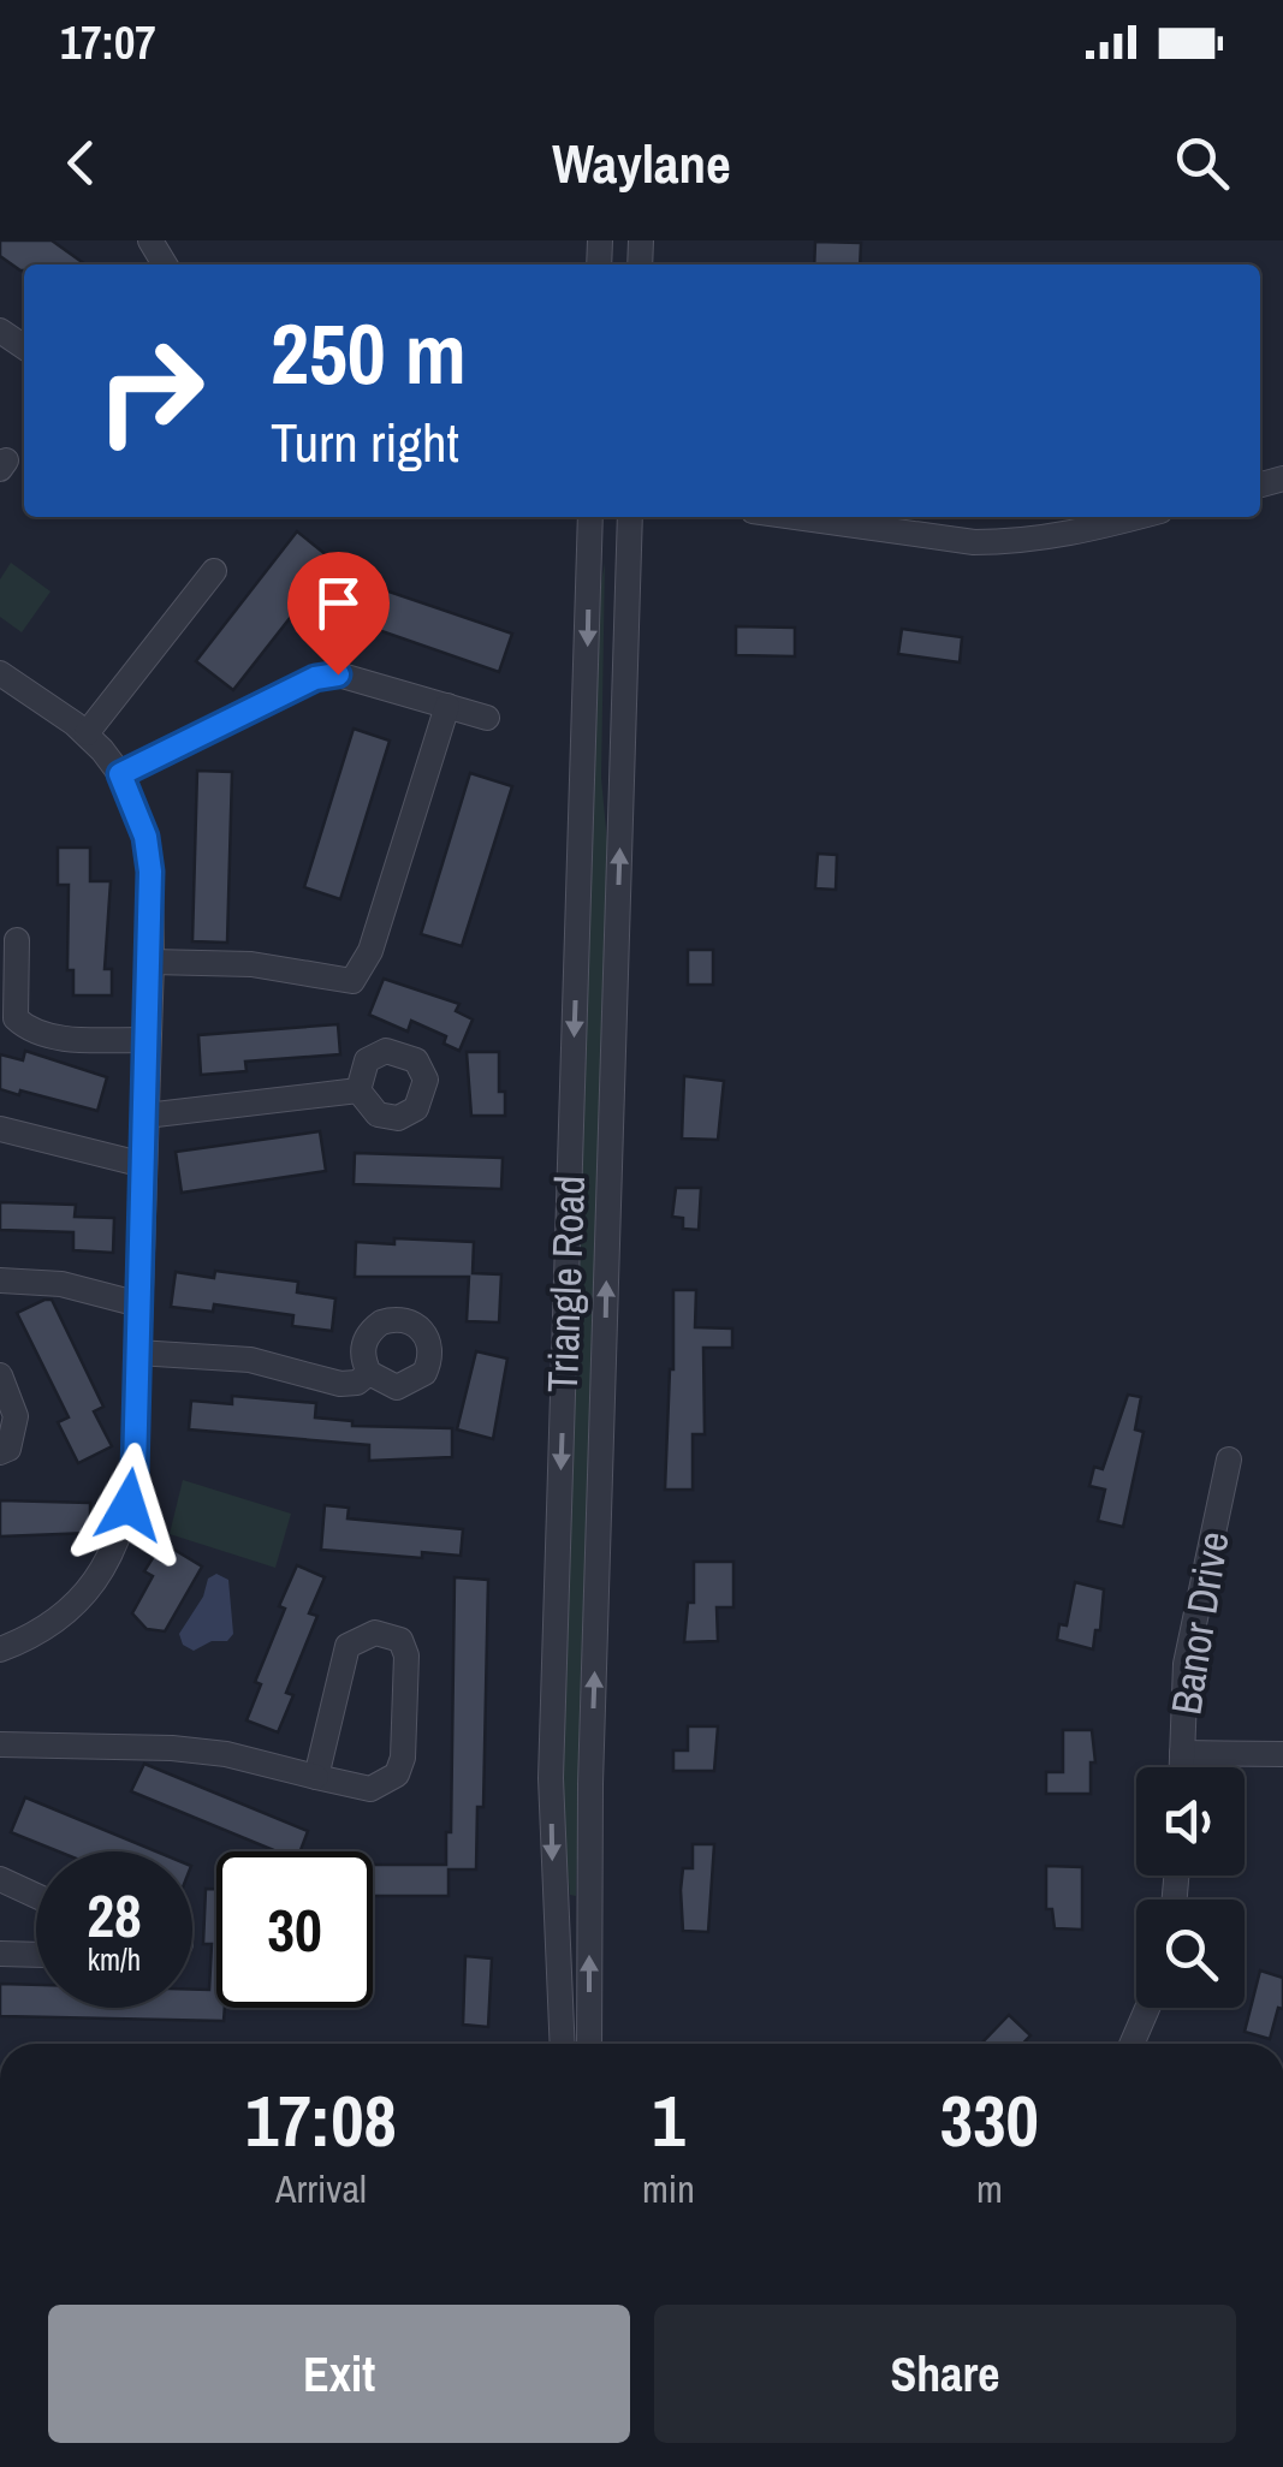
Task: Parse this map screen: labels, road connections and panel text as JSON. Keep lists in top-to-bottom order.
{
  "streets": {
    "street": ["Triangle Road", "Banor Drive"]
  },
  "page": {
    "status": "17:07",
    "header": "Waylane",
    "turn": ["250 m", "Turn right"],
    "speed": "28 km/h",
    "limit": "30",
    "eta": [
      "17:08",
      "Arrival",
      "1",
      "min",
      "330",
      "m"
    ],
    "buttons": ["Exit", "Share"]
  }
}
